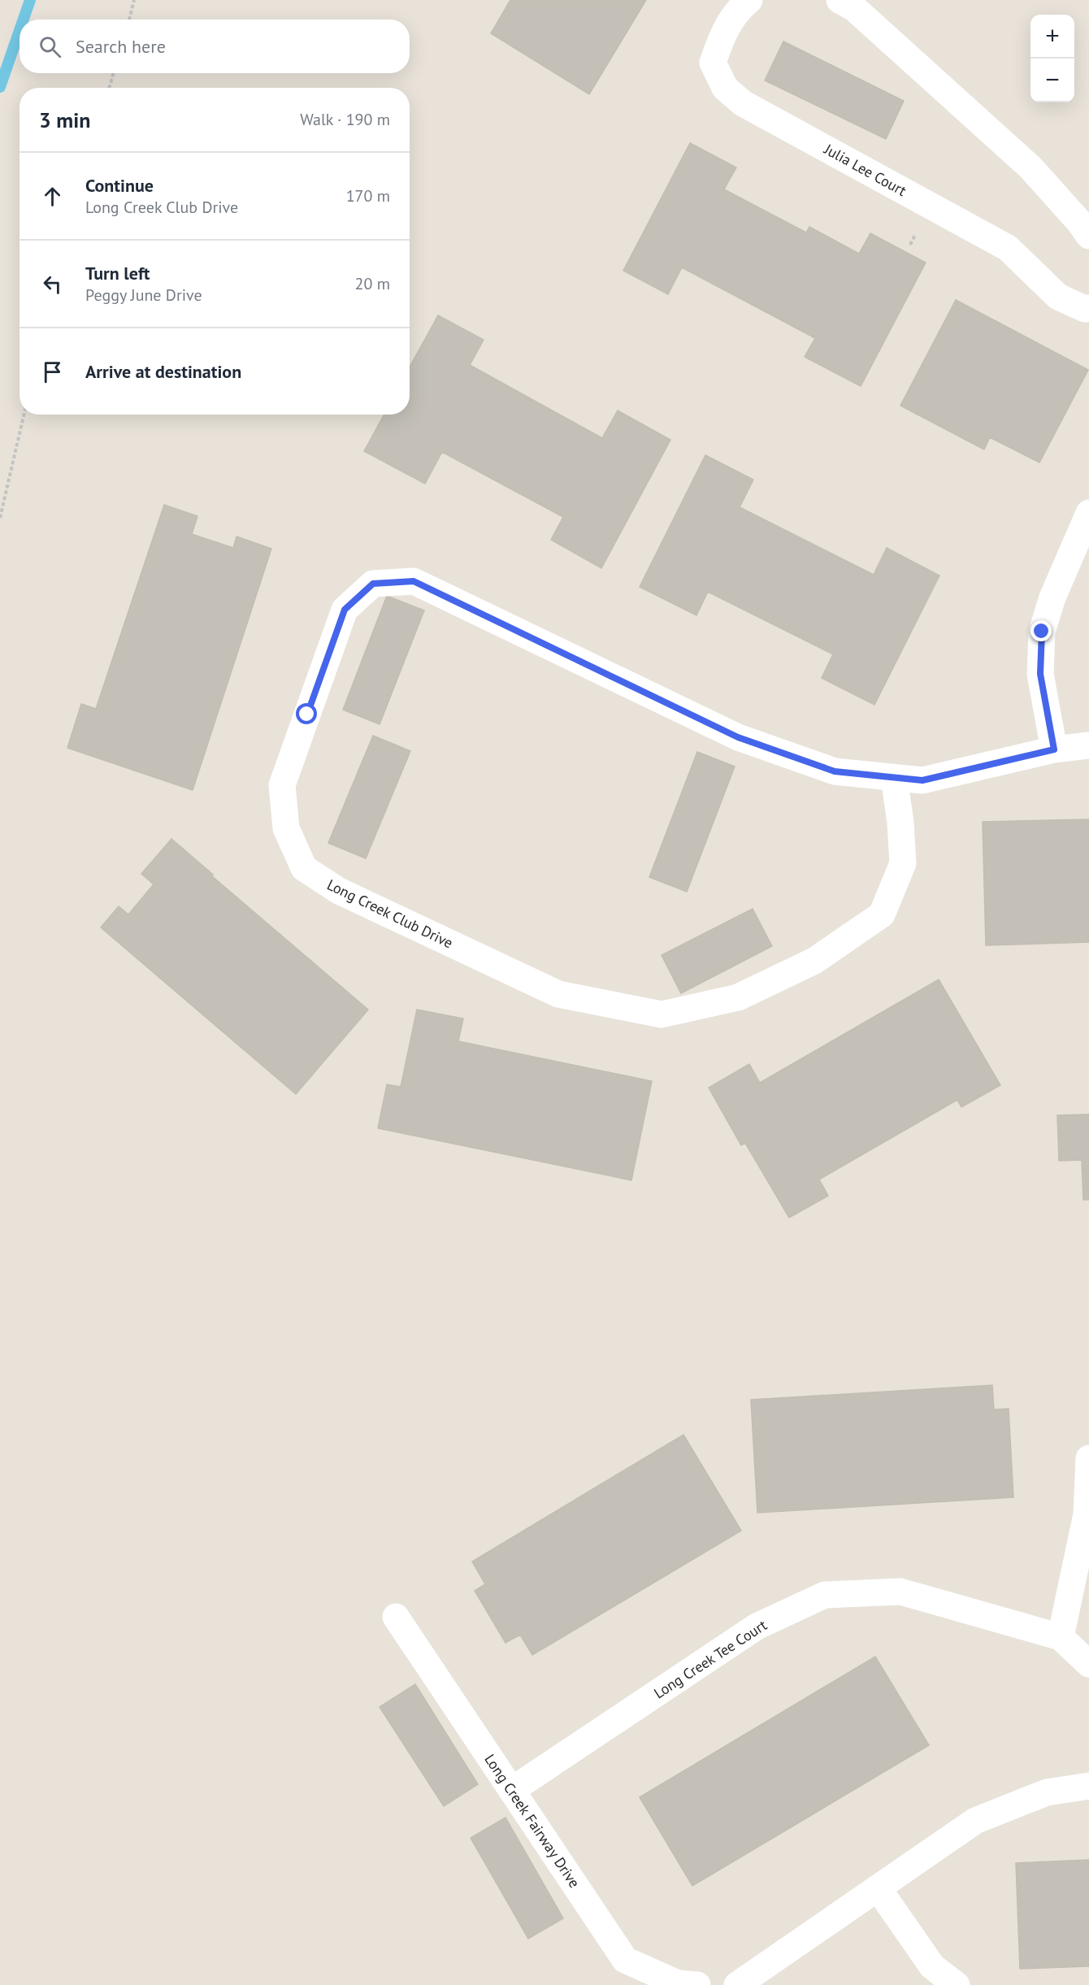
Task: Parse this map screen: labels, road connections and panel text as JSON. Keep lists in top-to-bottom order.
{
  "streets": {
    "street": [
      "Julia Lee Court",
      "Long Creek Club Drive",
      "Long Creek Tee Court",
      "Long Creek Fairway Drive"
    ]
  },
  "crossings": [
    ["Long Creek Tee Court", "Long Creek Fairway Drive"]
  ],
  "page": {
    "map_buttons": ["+", "−"],
    "search": "Search here",
    "heading": ["3 min", "Walk · 190 m"],
    "list": [
      ["Continue", "Long Creek Club Drive", "170 m"],
      ["Turn left", "Peggy June Drive", "20 m"],
      "Arrive at destination"
    ]
  }
}
